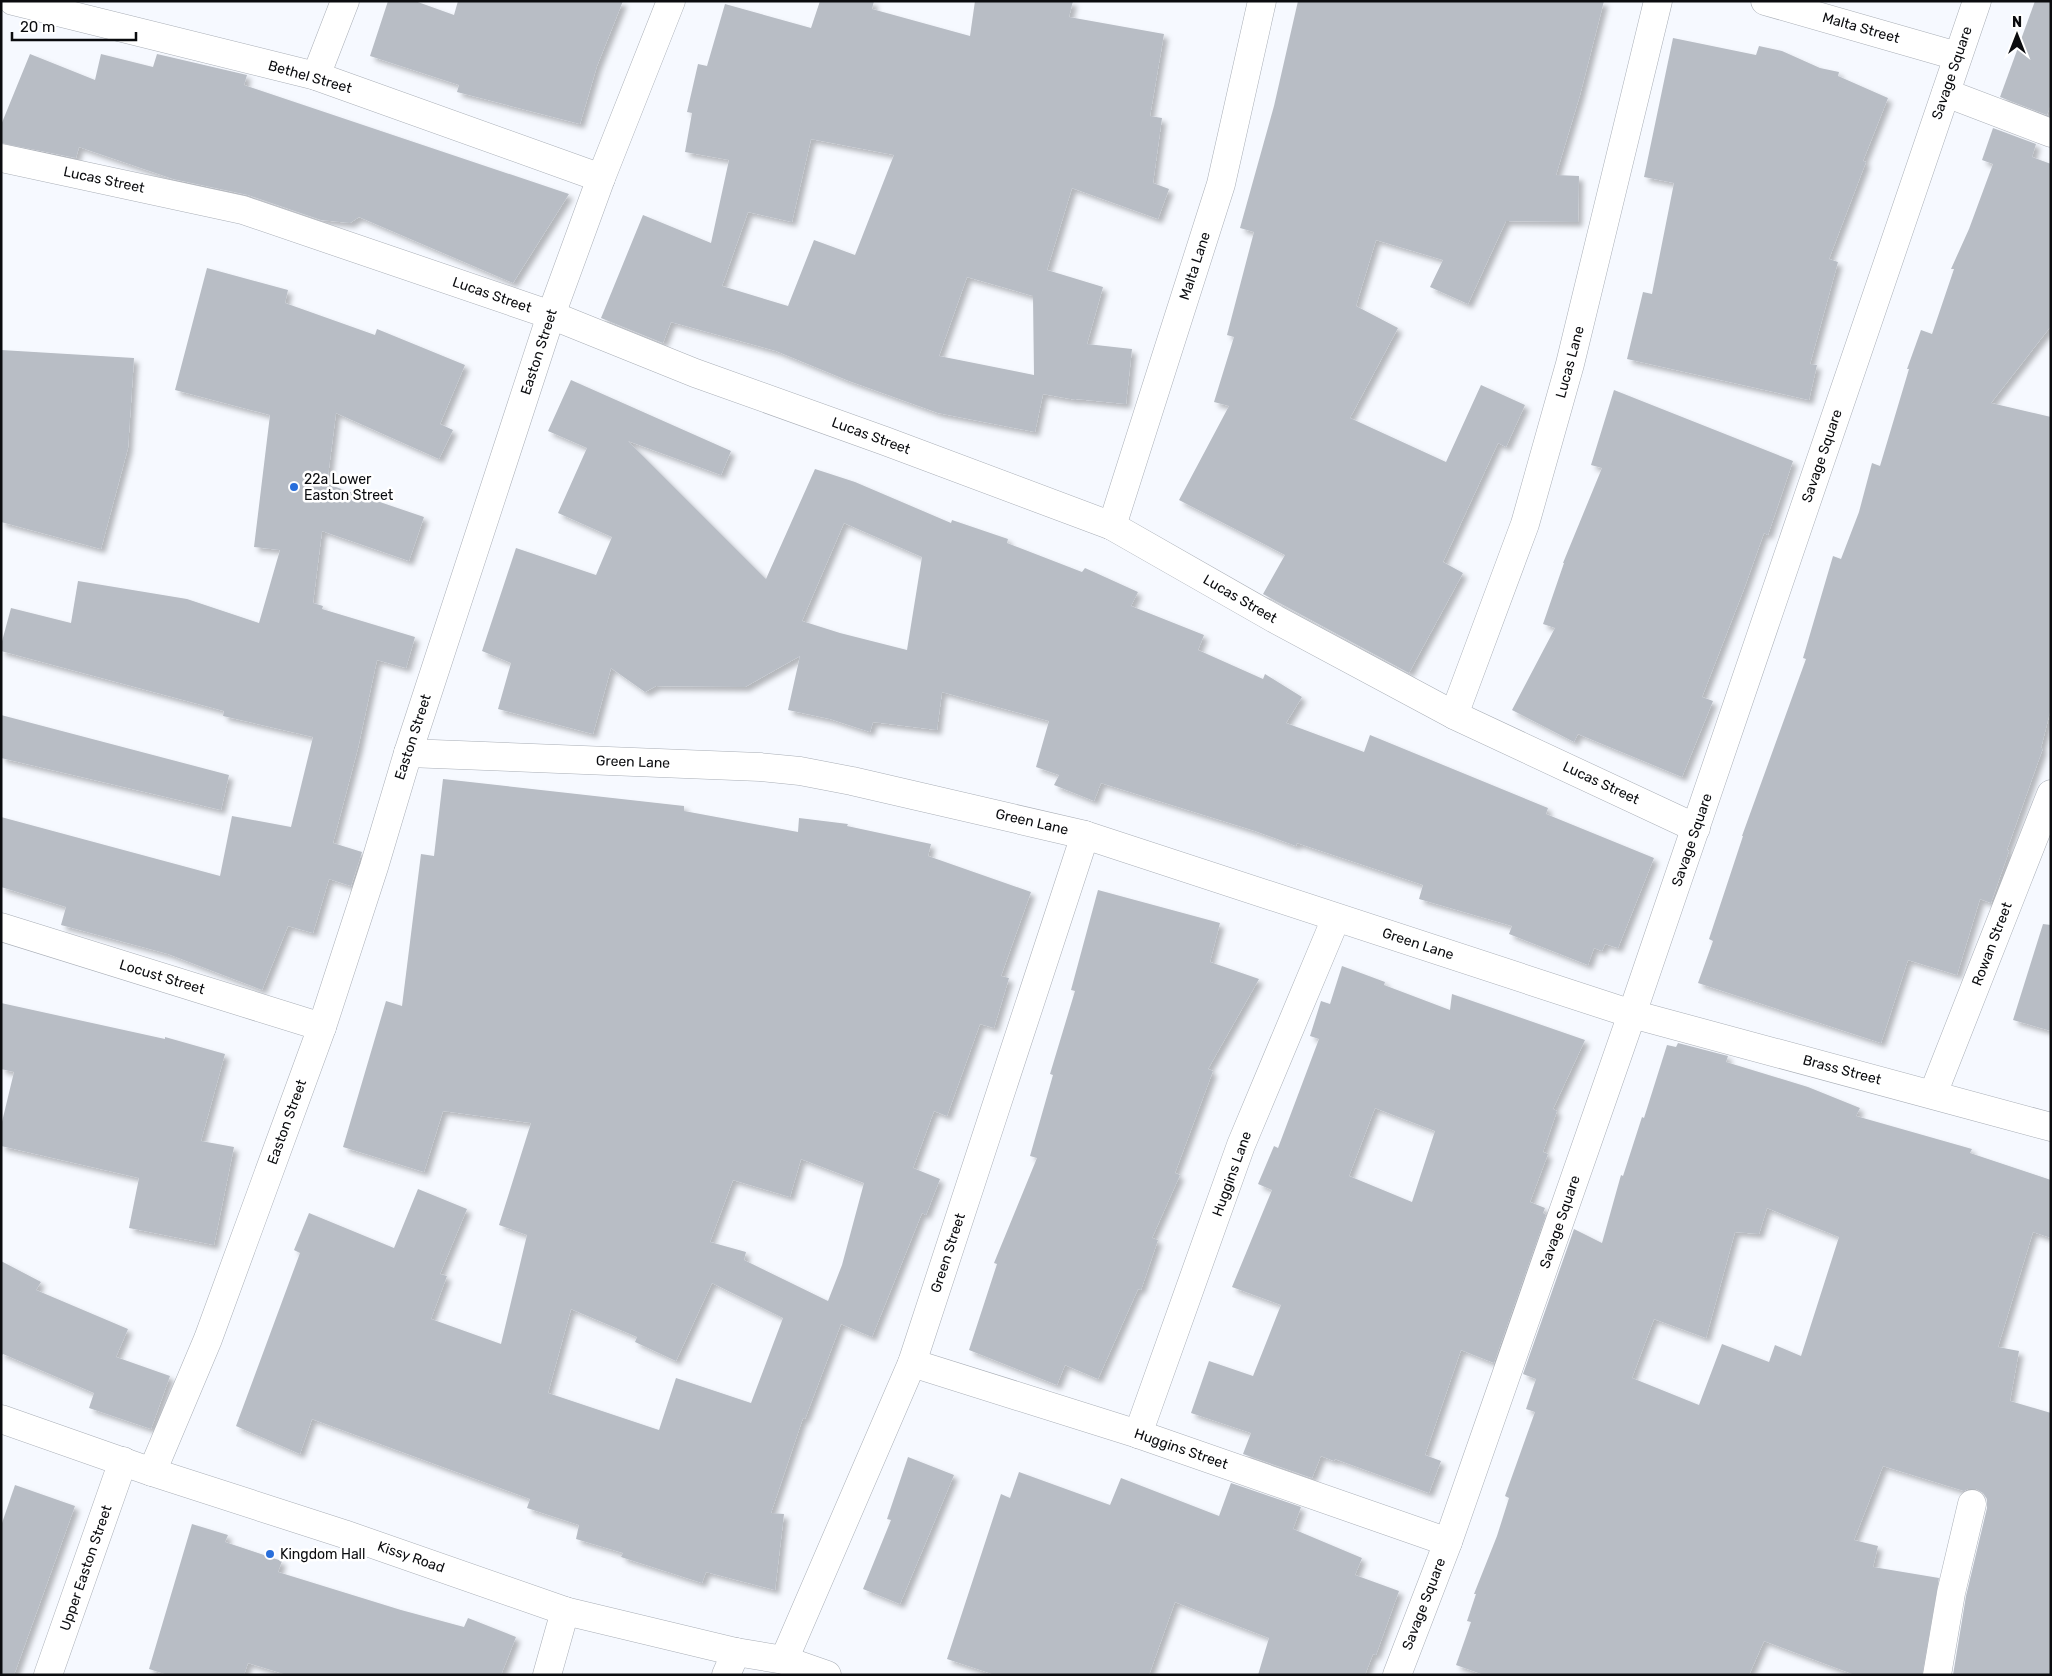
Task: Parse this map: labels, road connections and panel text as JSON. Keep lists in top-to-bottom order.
{
  "streets": {
    "street": [
      "Malta Street",
      "Savage Square",
      "Bethel Street",
      "Lucas Street",
      "Malta Lane",
      "Easton Street",
      "Lucas Lane",
      "Green Lane",
      "Rowan Street",
      "Locust Street",
      "Brass Street",
      "Huggins Lane",
      "Green Street",
      "Huggins Street",
      "Kissy Road",
      "Upper Easton Street"
    ]
  },
  "crossings": [
    ["Malta Street", "Savage Square"],
    ["Savage Square", "Lucas Street"],
    ["Savage Square", "Green Lane"],
    ["Savage Square", "Brass Street"],
    ["Savage Square", "Huggins Street"],
    ["Bethel Street", "Easton Street"],
    ["Lucas Street", "Malta Lane"],
    ["Lucas Street", "Easton Street"],
    ["Lucas Street", "Lucas Lane"],
    ["Easton Street", "Green Lane"],
    ["Easton Street", "Locust Street"],
    ["Easton Street", "Kissy Road"],
    ["Green Lane", "Brass Street"],
    ["Green Lane", "Huggins Lane"],
    ["Green Lane", "Green Street"],
    ["Rowan Street", "Brass Street"],
    ["Huggins Lane", "Huggins Street"],
    ["Green Street", "Huggins Street"],
    ["Green Street", "Kissy Road"],
    ["Kissy Road", "Upper Easton Street"]
  ],
  "places": ["22a Lower Easton Street", "Kingdom Hall"],
  "scale_bar": "20 m",
  "north": "top"
}
